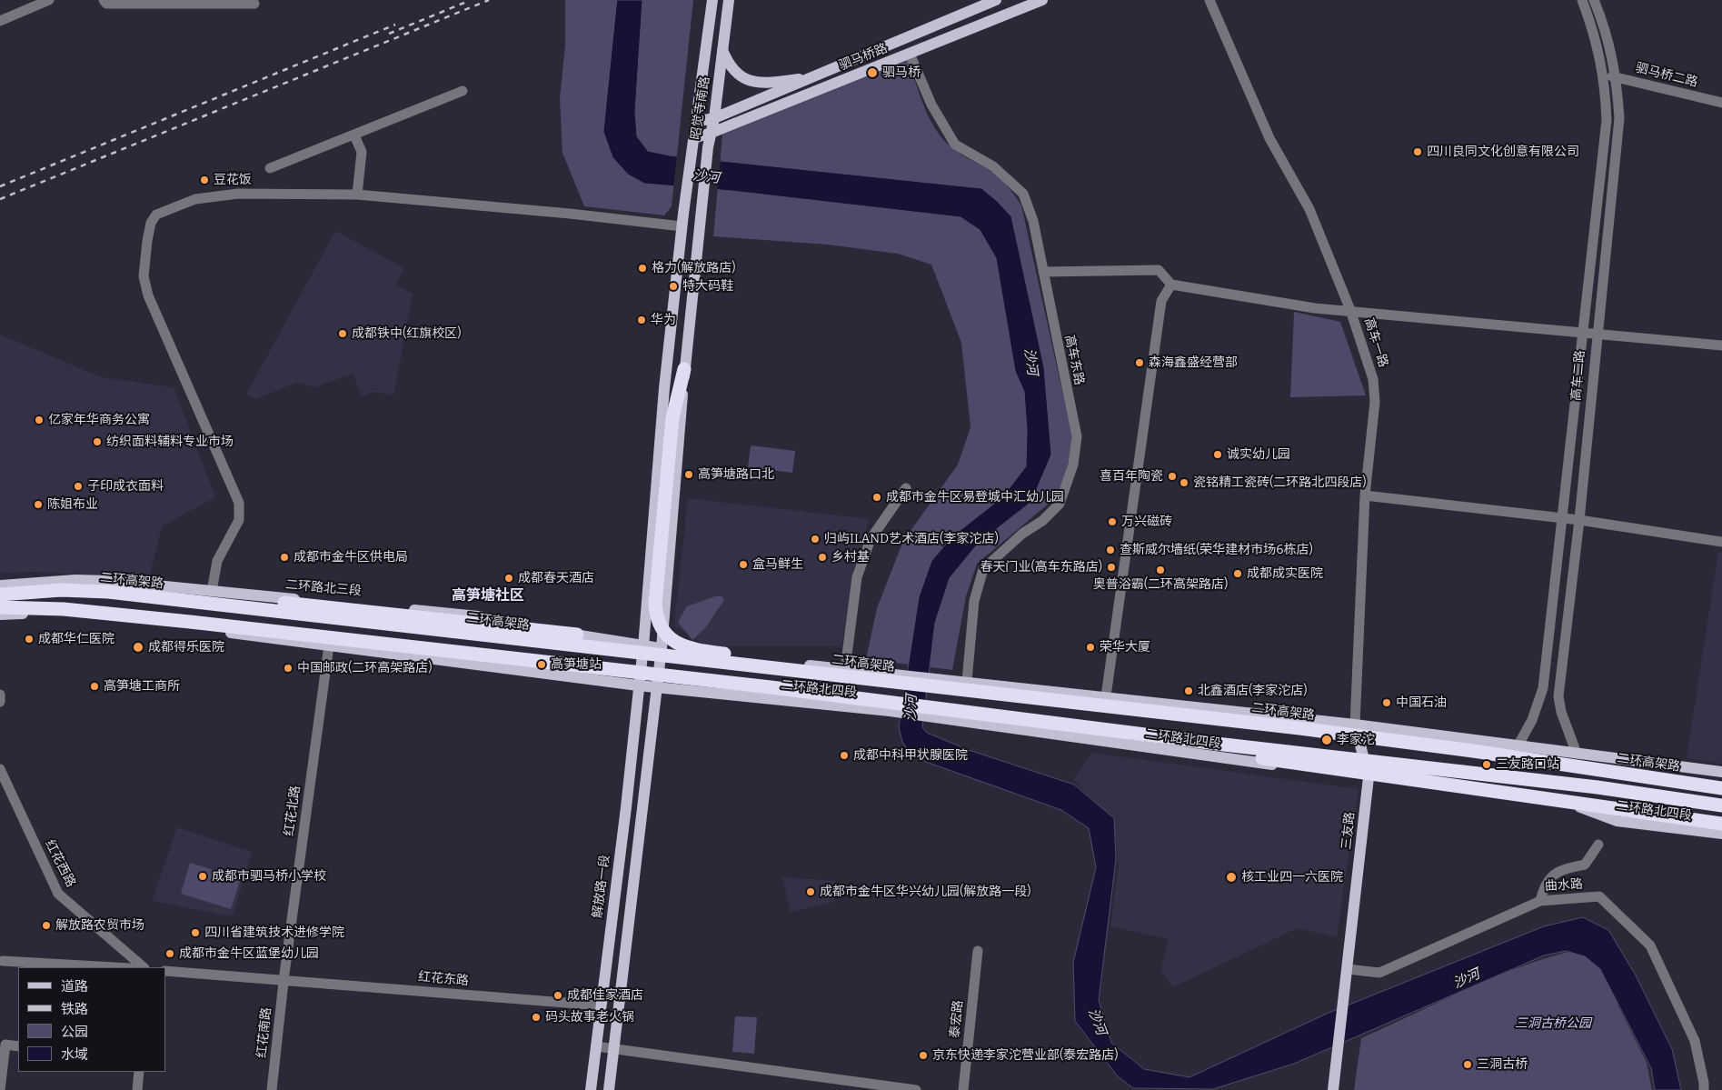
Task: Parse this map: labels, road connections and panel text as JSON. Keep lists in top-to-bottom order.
{
  "streets": {
    "highway": ["二环高架路"],
    "main road": [
      "驷马桥路",
      "昭觉寺南路",
      "二环路北三段",
      "二环路北四段",
      "三友路",
      "解放路一段"
    ],
    "street": [
      "驷马桥二路",
      "高车一路",
      "高车东路",
      "高车二路",
      "红花北路",
      "红花西路",
      "曲水路",
      "红花东路",
      "泰宏路",
      "红花南路"
    ]
  },
  "crossings": [
    ["驷马桥路", "昭觉寺南路"],
    ["驷马桥路", "高车东路"],
    ["驷马桥二路", "高车二路"],
    ["昭觉寺南路", "二环路北四段"],
    ["昭觉寺南路", "解放路一段"],
    ["高车一路", "二环路北四段"],
    ["高车一路", "三友路"],
    ["高车东路", "二环路北四段"],
    ["高车二路", "二环路北四段"],
    ["二环路北三段", "二环路北四段"],
    ["二环路北三段", "解放路一段"],
    ["二环路北四段", "三友路"],
    ["二环路北四段", "解放路一段"],
    ["红花北路", "红花东路"],
    ["红花北路", "红花南路"],
    ["三友路", "曲水路"],
    ["解放路一段", "红花东路"],
    ["红花东路", "红花南路"]
  ],
  "districts": ["高笋塘社区"],
  "water": ["沙河"],
  "parks": ["三洞古桥公园"],
  "places": [
    "驷马桥",
    "四川良同文化创意有限公司",
    "豆花饭",
    "格力(解放路店)",
    "特大码鞋",
    "华为",
    "成都铁中(红旗校区)",
    "森海鑫盛经营部",
    "亿家年华商务公寓",
    "纺织面料辅料专业市场",
    "诚实幼儿园",
    "高笋塘路口北",
    "喜百年陶瓷",
    "瓷铭精工瓷砖(二环路北四段店)",
    "子印成衣面料",
    "成都市金牛区易登城中汇幼儿园",
    "陈姐布业",
    "万兴磁砖",
    "归屿ILAND艺术酒店(李家沱店)",
    "查斯威尔墙纸(荣华建材市场6栋店)",
    "成都市金牛区供电局",
    "乡村基",
    "盒马鲜生",
    "春天门业(高车东路店)",
    "奥普浴霸(二环高架路店)",
    "成都成实医院",
    "成都春天酒店",
    "成都华仁医院",
    "成都得乐医院",
    "荣华大厦",
    "高笋塘站",
    "中国邮政(二环高架路店)",
    "高笋塘工商所",
    "北鑫酒店(李家沱店)",
    "中国石油",
    "李家沱",
    "成都中科甲状腺医院",
    "三友路口站",
    "成都市驷马桥小学校",
    "核工业四一六医院",
    "成都市金牛区华兴幼儿园(解放路一段)",
    "解放路农贸市场",
    "四川省建筑技术进修学院",
    "成都市金牛区蓝堡幼儿园",
    "成都佳家酒店",
    "码头故事老火锅",
    "京东快递李家沱营业部(泰宏路店)",
    "三洞古桥"
  ],
  "legend": [
    "道路",
    "铁路",
    "公园",
    "水域"
  ]
}
